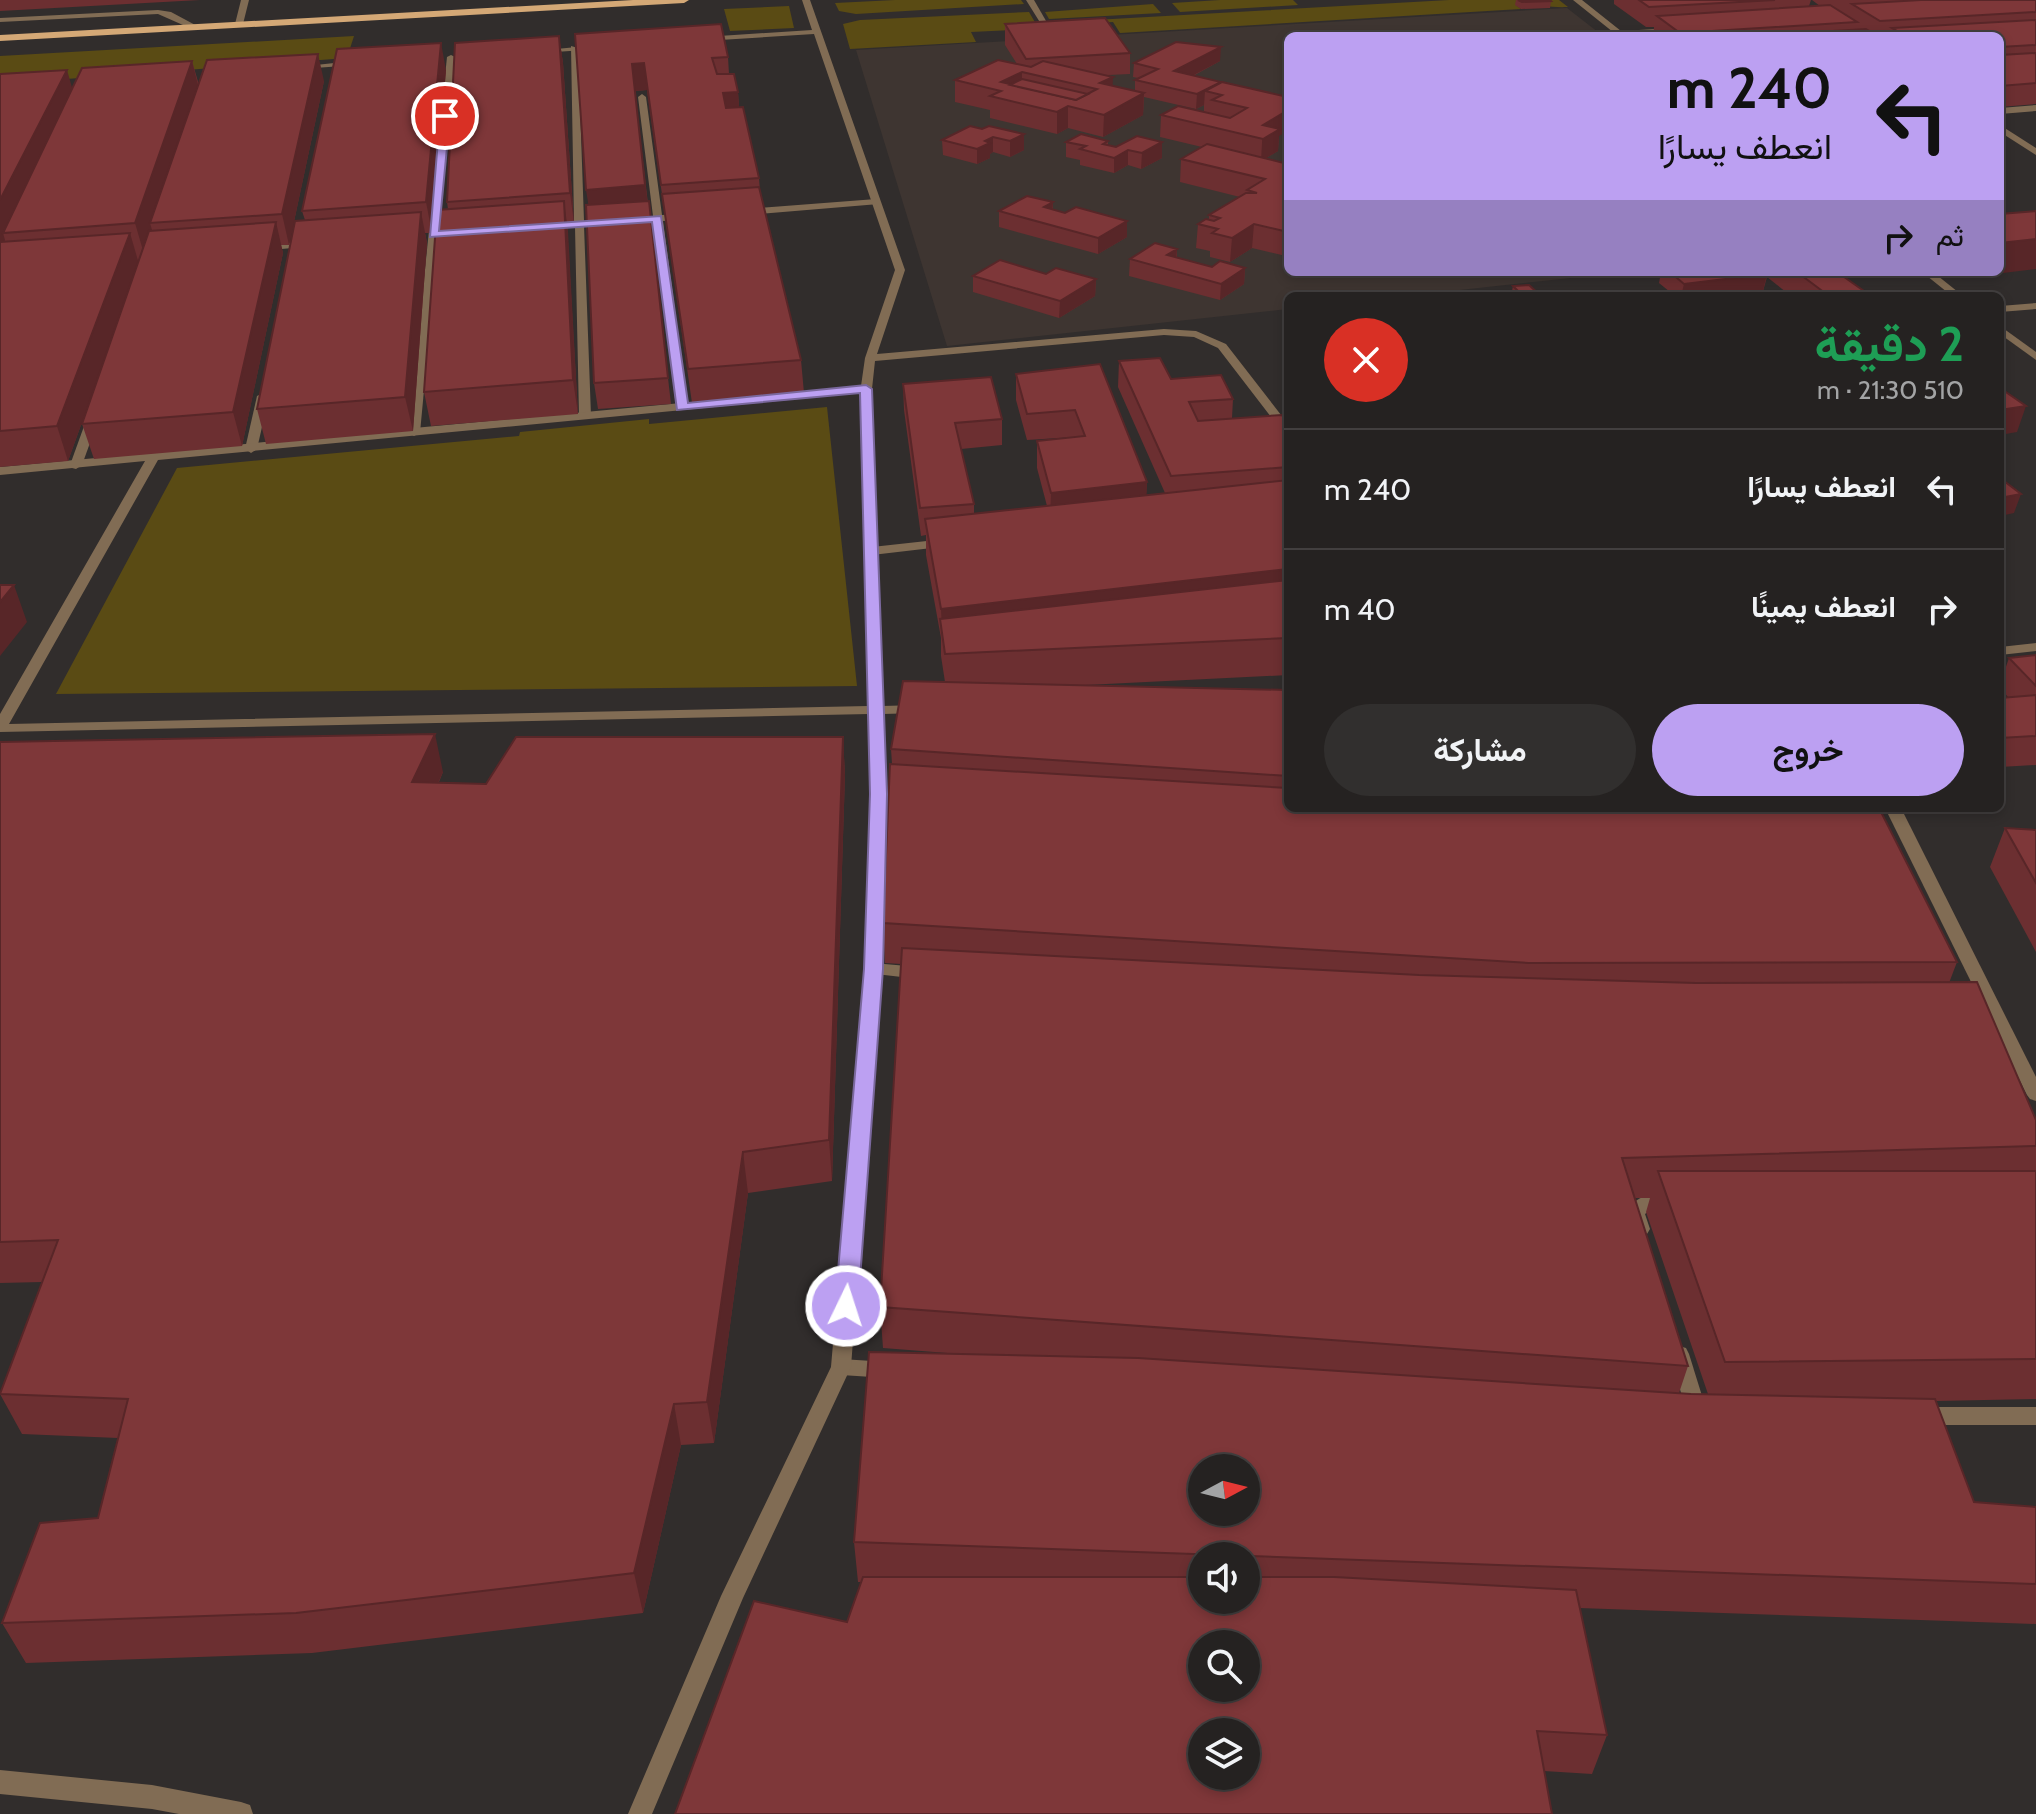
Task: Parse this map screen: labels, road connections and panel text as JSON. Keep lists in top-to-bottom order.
{
  "north": "right",
  "page": {
    "turn": ["240 m", "انعطف يسارًا"],
    "then": "ثم",
    "heading": ["2 دقيقة", "510 m · 21:30"],
    "list": [
      {
        "name": "انعطف يسارًا",
        "value": "240 m"
      },
      {
        "name": "انعطف يمينًا",
        "value": "40 m"
      }
    ],
    "buttons": ["خروج", "مشاركة"]
  }
}
